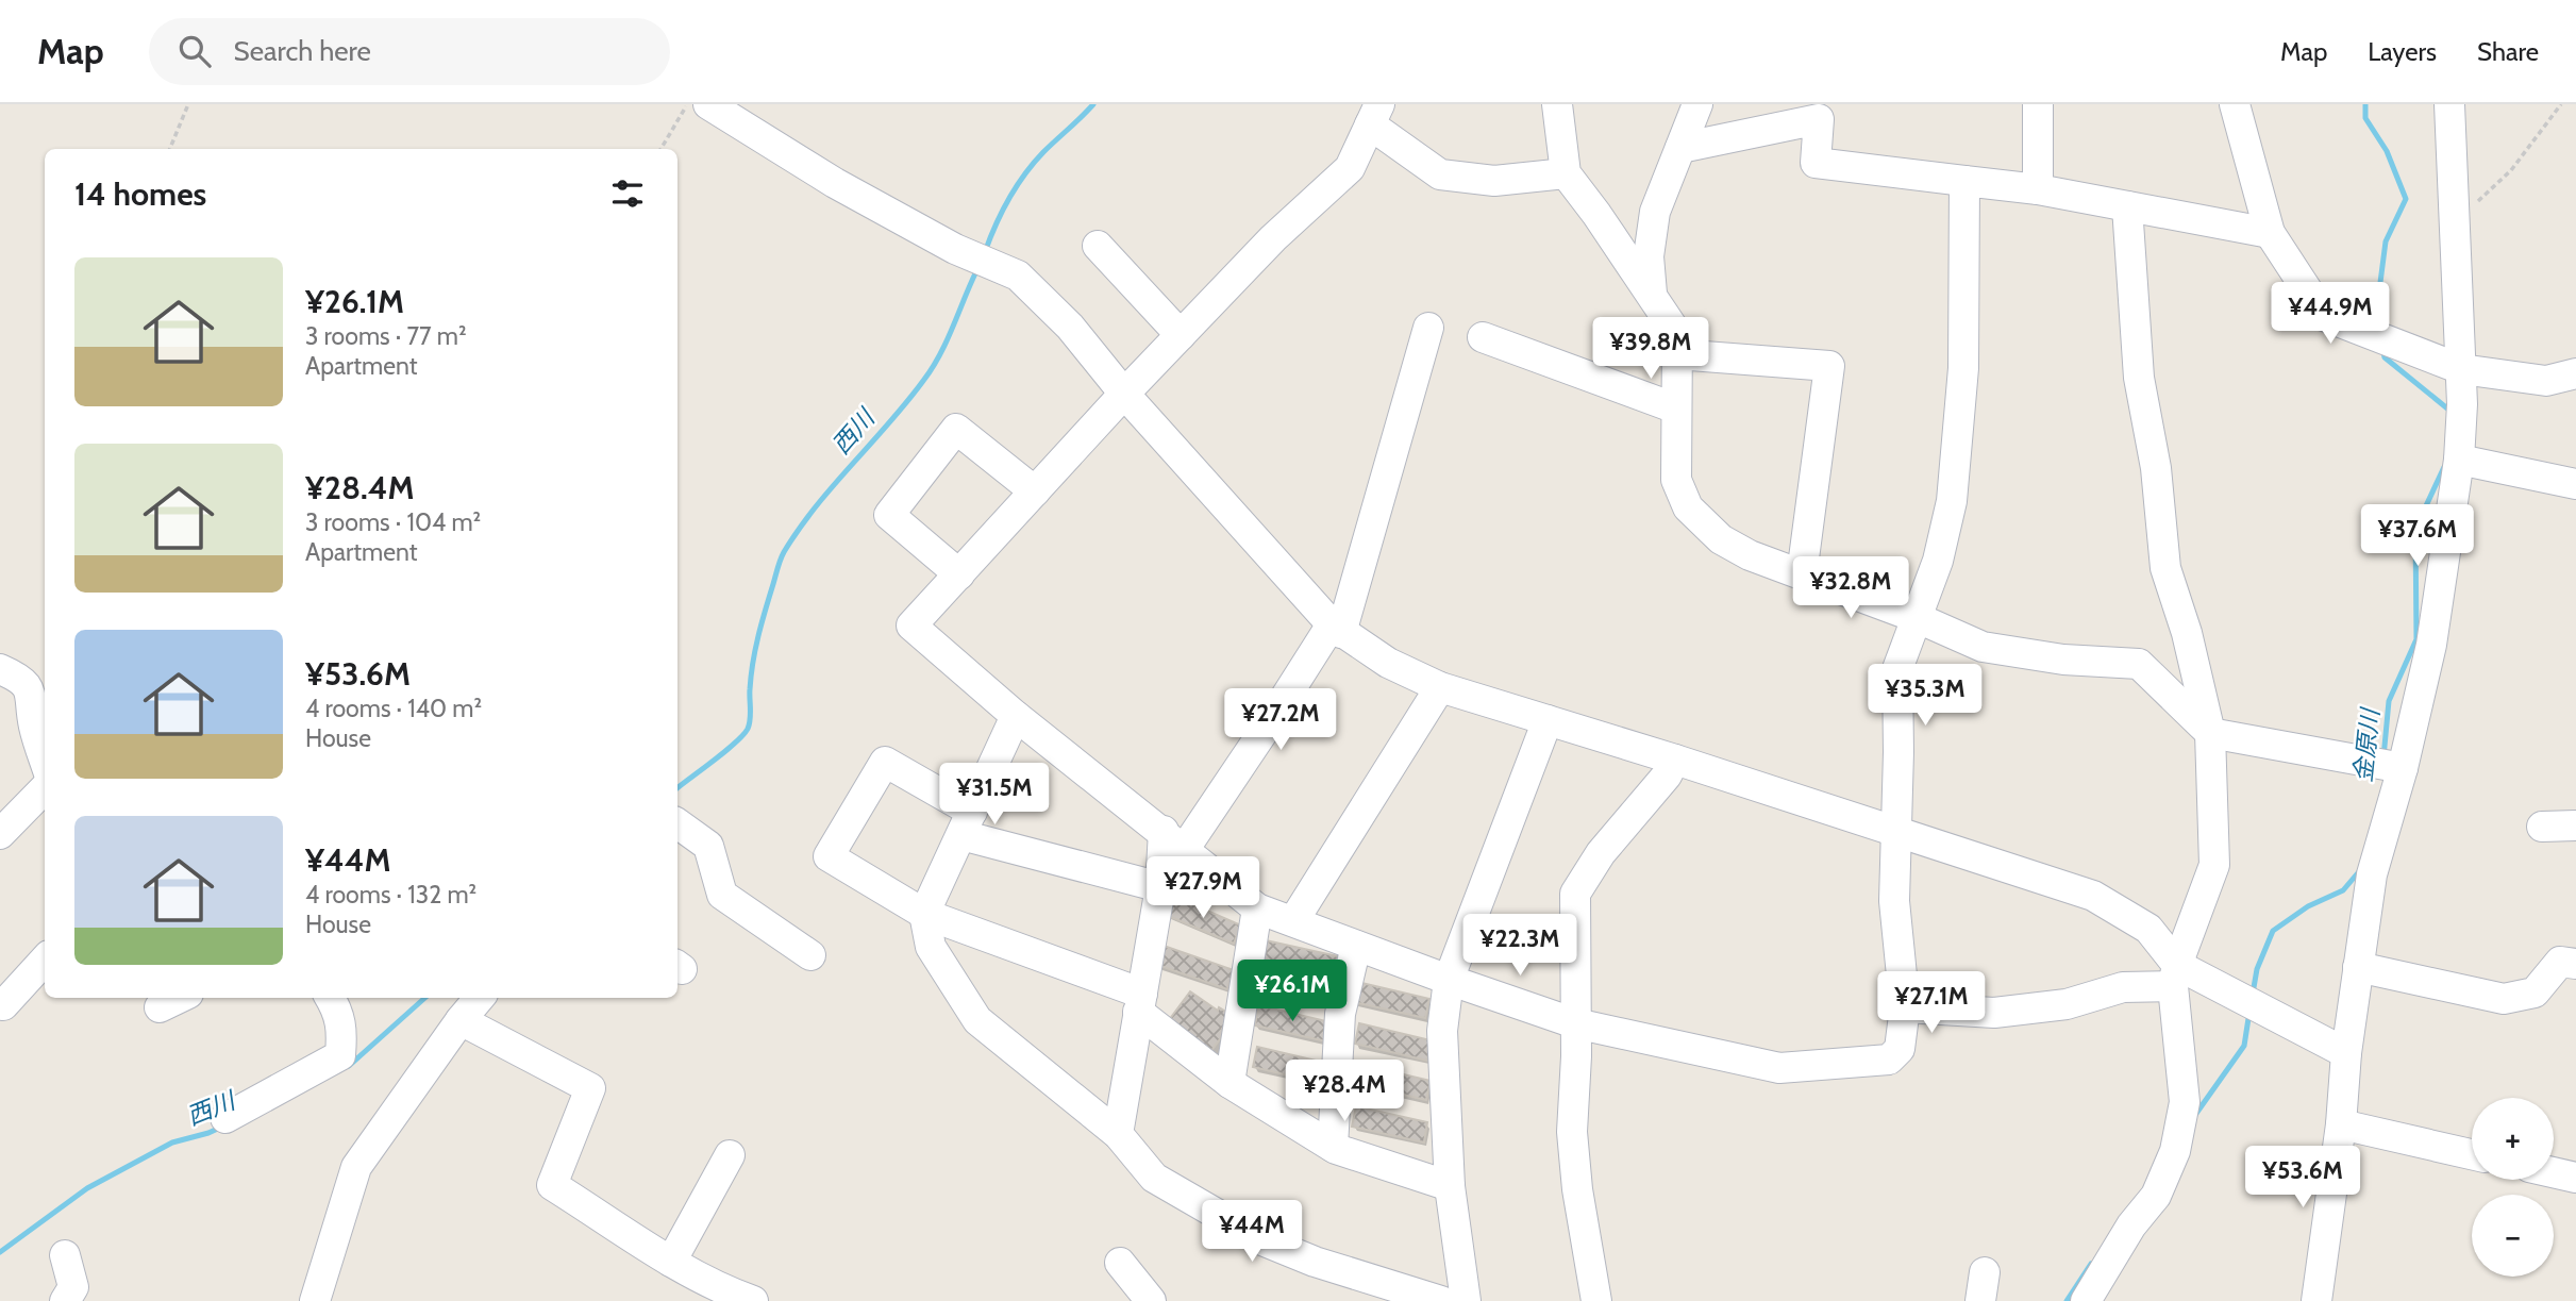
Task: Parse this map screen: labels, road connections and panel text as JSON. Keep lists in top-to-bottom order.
{
  "water": ["西川", "金原川"],
  "page": {
    "header": "Map",
    "search": "Search here",
    "nav": ["Map", "Layers", "Share"],
    "heading": "14 homes",
    "list": [
      {
        "name": "¥26.1M",
        "note": "3 rooms · 77 m² · Apartment"
      },
      {
        "name": "¥28.4M",
        "note": "3 rooms · 104 m² · Apartment"
      },
      {
        "name": "¥53.6M",
        "note": "4 rooms · 140 m² · House"
      },
      {
        "name": "¥44M",
        "note": "4 rooms · 132 m² · House"
      }
    ],
    "price": [
      "¥44.9M",
      "¥39.8M",
      "¥37.6M",
      "¥32.8M",
      "¥35.3M",
      "¥27.2M",
      "¥31.5M",
      "¥27.9M",
      "¥22.3M",
      "¥26.1M",
      "¥27.1M",
      "¥28.4M",
      "¥53.6M",
      "¥44M"
    ],
    "map_buttons": ["+", "−"]
  }
}
